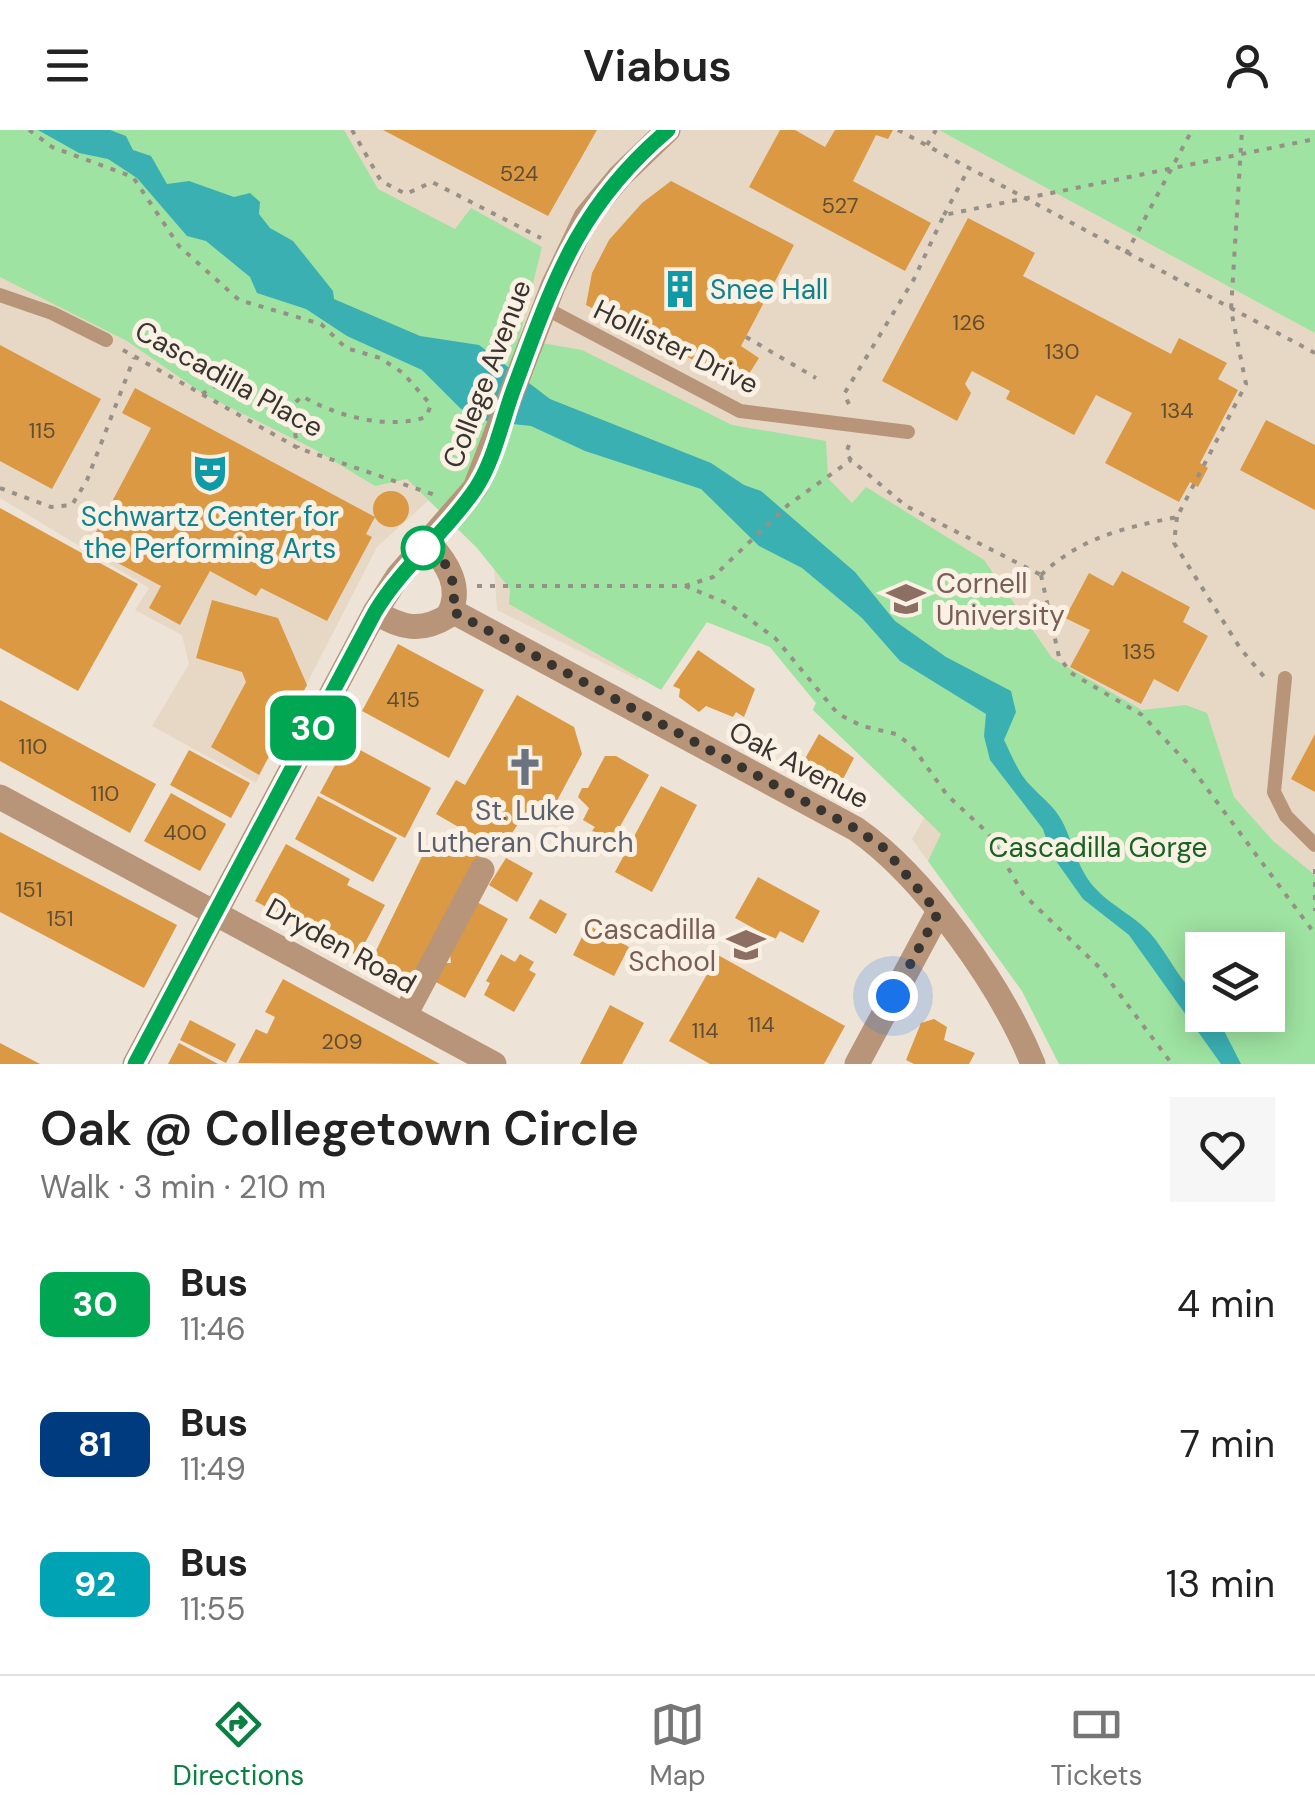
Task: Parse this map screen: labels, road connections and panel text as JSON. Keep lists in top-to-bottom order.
{
  "streets": {
    "street": ["College Avenue", "Oak Avenue", "Dryden Road"],
    "lane": ["Hollister Drive", "Cascadilla Place"]
  },
  "crossings": [
    ["Hollister Drive", "College Avenue"],
    ["College Avenue", "Dryden Road"]
  ],
  "parks": ["Cascadilla Gorge"],
  "places": {
    "building": ["Snee Hall"],
    "theatre": ["Schwartz Center for the Performing Arts"],
    "school or university": ["Cornell University", "Cascadilla School"],
    "church": ["St. Luke Lutheran Church"]
  },
  "lines": ["bus line 30"],
  "house_numbers": [
    "524",
    "527",
    "126",
    "130",
    "134",
    "115",
    "135",
    "415",
    "110",
    "110",
    "400",
    "151",
    "151",
    "114",
    "114",
    "209"
  ],
  "page": {
    "header": "Viabus",
    "on_map": "30",
    "heading": ["Oak @ Collegetown Circle", "Walk · 3 min · 210 m"],
    "list": [
      {
        "mark": "30",
        "name": "Bus",
        "note": "11:46",
        "value": "4 min"
      },
      {
        "mark": "81",
        "name": "Bus",
        "note": "11:49",
        "value": "7 min"
      },
      {
        "mark": "92",
        "name": "Bus",
        "note": "11:55",
        "value": "13 min"
      }
    ],
    "tabs": ["Directions", "Map", "Tickets"]
  }
}
